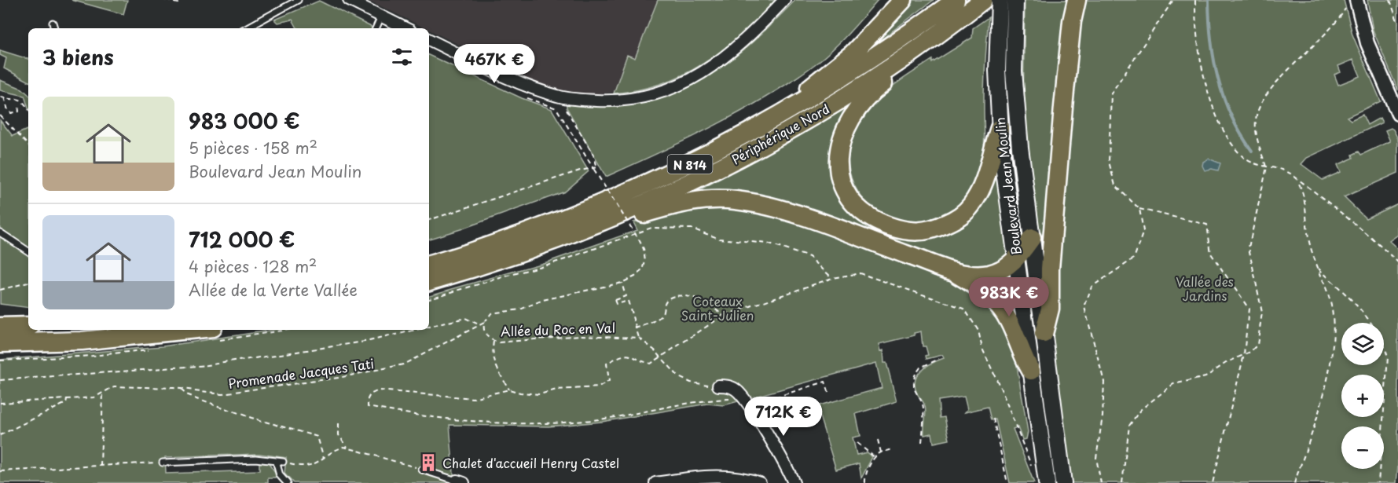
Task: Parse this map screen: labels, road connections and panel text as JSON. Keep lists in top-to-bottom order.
{
  "streets": {
    "highway": ["Périphérique Nord", "N 814"],
    "main road": ["Boulevard Jean Moulin"],
    "path": ["Allée du Roc en Val", "Promenade Jacques Tati"]
  },
  "crossings": [
    ["Allée du Roc en Val", "Promenade Jacques Tati"]
  ],
  "parks": ["Vallée des Jardins", "Coteaux Saint-Julien"],
  "places": {
    "building": ["Chalet d'accueil Henry Castel"]
  },
  "page": {
    "heading": "3 biens",
    "price": ["467K €", "983K €", "712K €"],
    "list": [
      {
        "name": "983 000 €",
        "note": "5 pièces · 158 m² · Boulevard Jean Moulin"
      },
      {
        "name": "712 000 €",
        "note": "4 pièces · 128 m² · Allée de la Verte Vallée"
      }
    ],
    "map_buttons": ["+", "−"]
  }
}
